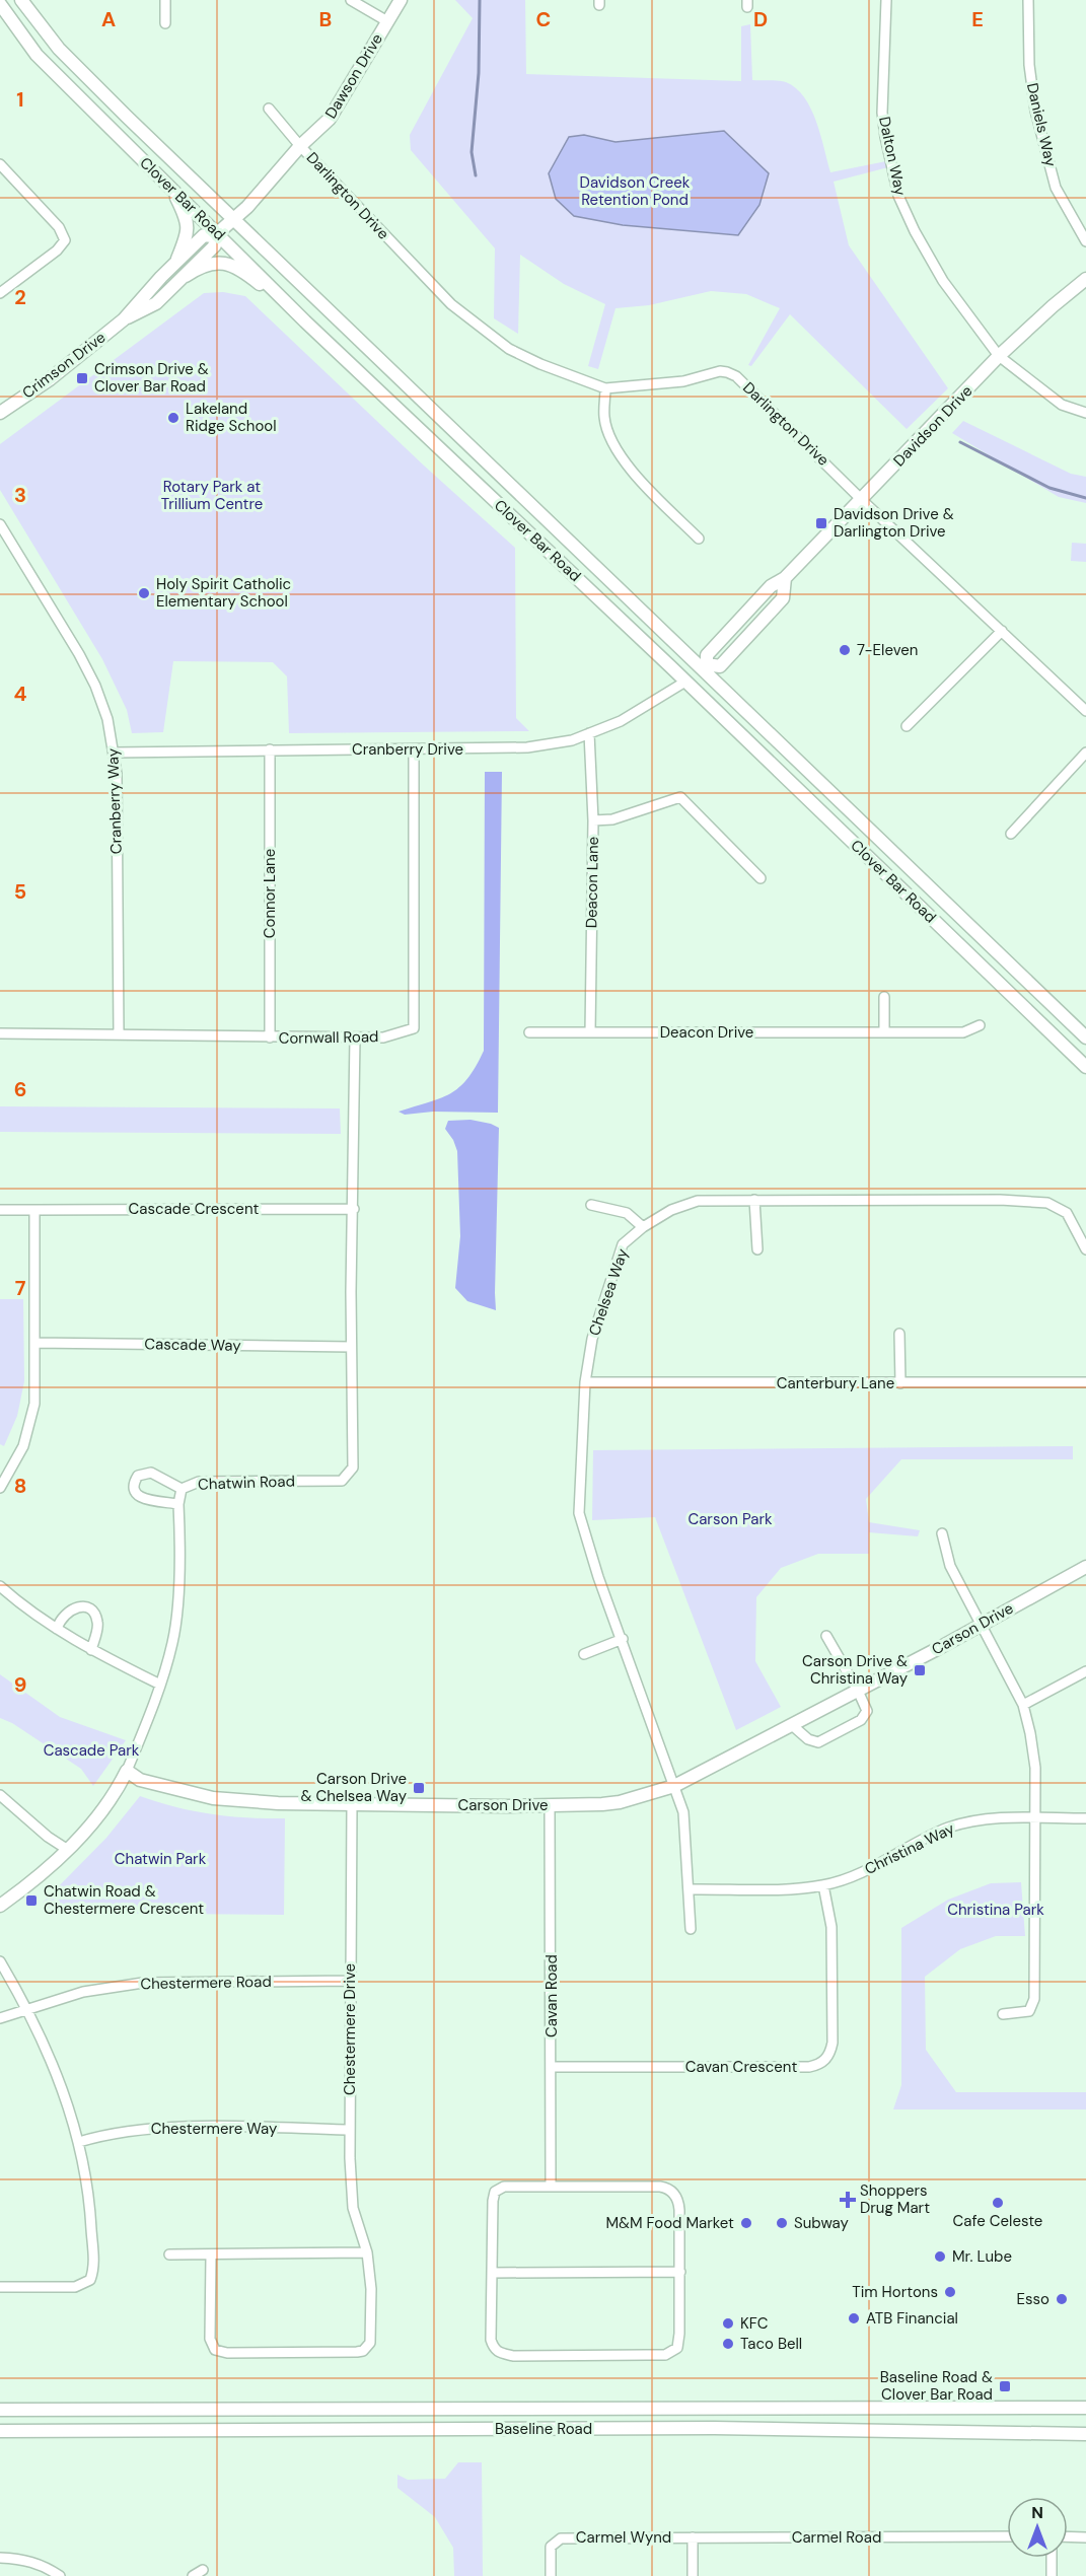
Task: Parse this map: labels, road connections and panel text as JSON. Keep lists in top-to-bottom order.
{
  "streets": {
    "main road": [
      "Dawson Drive",
      "Clover Bar Road",
      "Crimson Drive",
      "Davidson Drive",
      "Chatwin Road",
      "Carson Drive",
      "Baseline Road"
    ],
    "street": [
      "Daniels Way",
      "Dalton Way",
      "Darlington Drive",
      "Cranberry Drive",
      "Cranberry Way",
      "Deacon Lane",
      "Connor Lane",
      "Deacon Drive",
      "Cornwall Road",
      "Cascade Crescent",
      "Chelsea Way",
      "Cascade Way",
      "Canterbury Lane",
      "Christina Way",
      "Chestermere Road",
      "Cavan Road",
      "Chestermere Drive",
      "Cavan Crescent",
      "Chestermere Way",
      "Carmel Wynd",
      "Carmel Road"
    ]
  },
  "crossings": [
    ["Dawson Drive", "Darlington Drive"],
    ["Dawson Drive", "Clover Bar Road"],
    ["Dawson Drive", "Crimson Drive"],
    ["Dalton Way", "Davidson Drive"],
    ["Darlington Drive", "Davidson Drive"],
    ["Clover Bar Road", "Crimson Drive"],
    ["Clover Bar Road", "Davidson Drive"],
    ["Clover Bar Road", "Cranberry Drive"],
    ["Cranberry Drive", "Cranberry Way"],
    ["Cranberry Drive", "Deacon Lane"],
    ["Cranberry Drive", "Connor Lane"],
    ["Cranberry Drive", "Cornwall Road"],
    ["Cranberry Way", "Cornwall Road"],
    ["Deacon Lane", "Deacon Drive"],
    ["Connor Lane", "Cornwall Road"],
    ["Cornwall Road", "Chatwin Road"],
    ["Cascade Crescent", "Chatwin Road"],
    ["Chelsea Way", "Canterbury Lane"],
    ["Chelsea Way", "Carson Drive"],
    ["Cascade Way", "Chatwin Road"],
    ["Chatwin Road", "Carson Drive"],
    ["Carson Drive", "Cavan Road"],
    ["Carson Drive", "Chestermere Drive"],
    ["Christina Way", "Cavan Crescent"],
    ["Chestermere Road", "Chestermere Drive"],
    ["Cavan Road", "Cavan Crescent"],
    ["Chestermere Drive", "Chestermere Way"],
    ["Carmel Wynd", "Carmel Road"]
  ],
  "parks": [
    "Davidson Creek Retention Pond",
    "Rotary Park at Trillium Centre",
    "Carson Park",
    "Cascade Park",
    "Chatwin Park",
    "Christina Park"
  ],
  "places": {
    "transit": [
      "Crimson Drive & Clover Bar Road",
      "Davidson Drive & Darlington Drive",
      "Carson Drive & Christina Way",
      "Carson Drive & Chelsea Way",
      "Chatwin Road & Chestermere Crescent",
      "Baseline Road & Clover Bar Road"
    ],
    "other": [
      "Lakeland Ridge School",
      "Holy Spirit Catholic Elementary School",
      "7-Eleven",
      "Cafe Celeste",
      "M&M Food Market",
      "Subway",
      "Mr. Lube",
      "Tim Hortons",
      "Esso",
      "ATB Financial",
      "KFC",
      "Taco Bell"
    ],
    "health": ["Shoppers Drug Mart"]
  },
  "north": "top",
  "grid": {
    "columns": [
      "A",
      "B",
      "C",
      "D",
      "E"
    ],
    "rows": [
      "1",
      "2",
      "3",
      "4",
      "5",
      "6",
      "7",
      "8",
      "9"
    ]
  }
}
